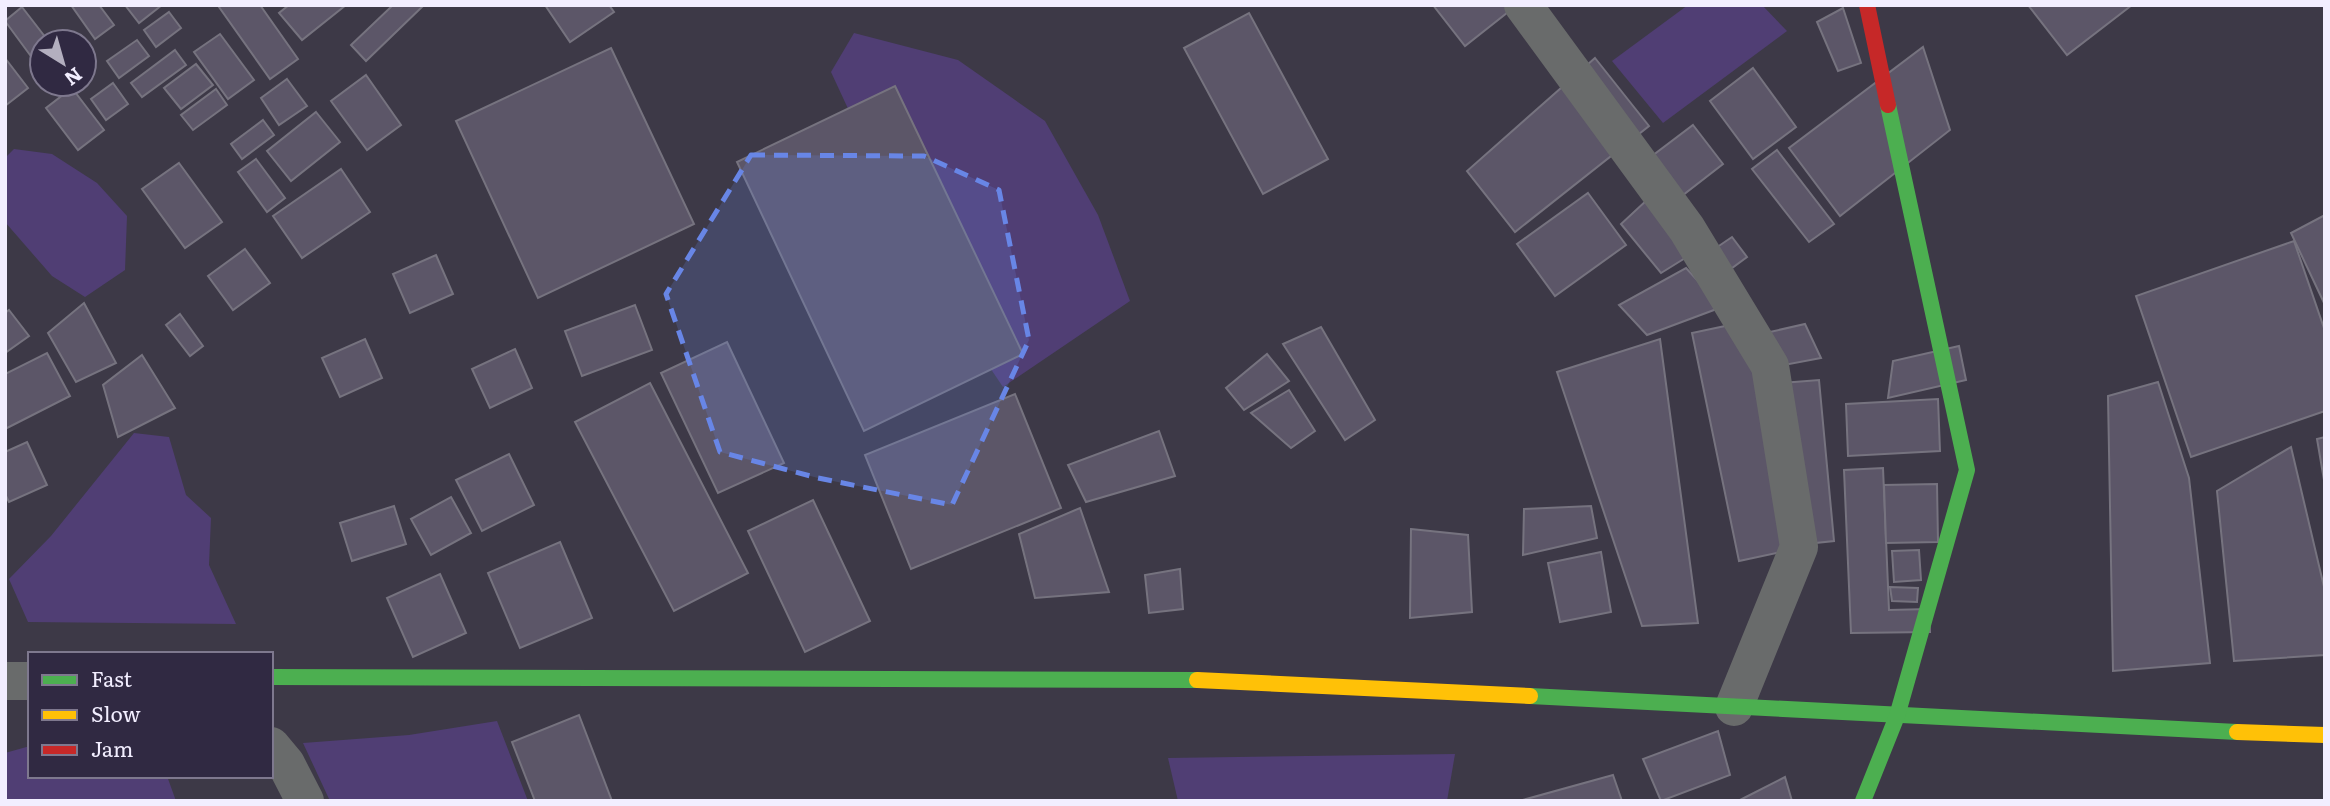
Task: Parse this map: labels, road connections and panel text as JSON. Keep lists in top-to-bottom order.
{
  "legend": ["Fast", "Slow", "Jam"],
  "north": "bottom right"
}
